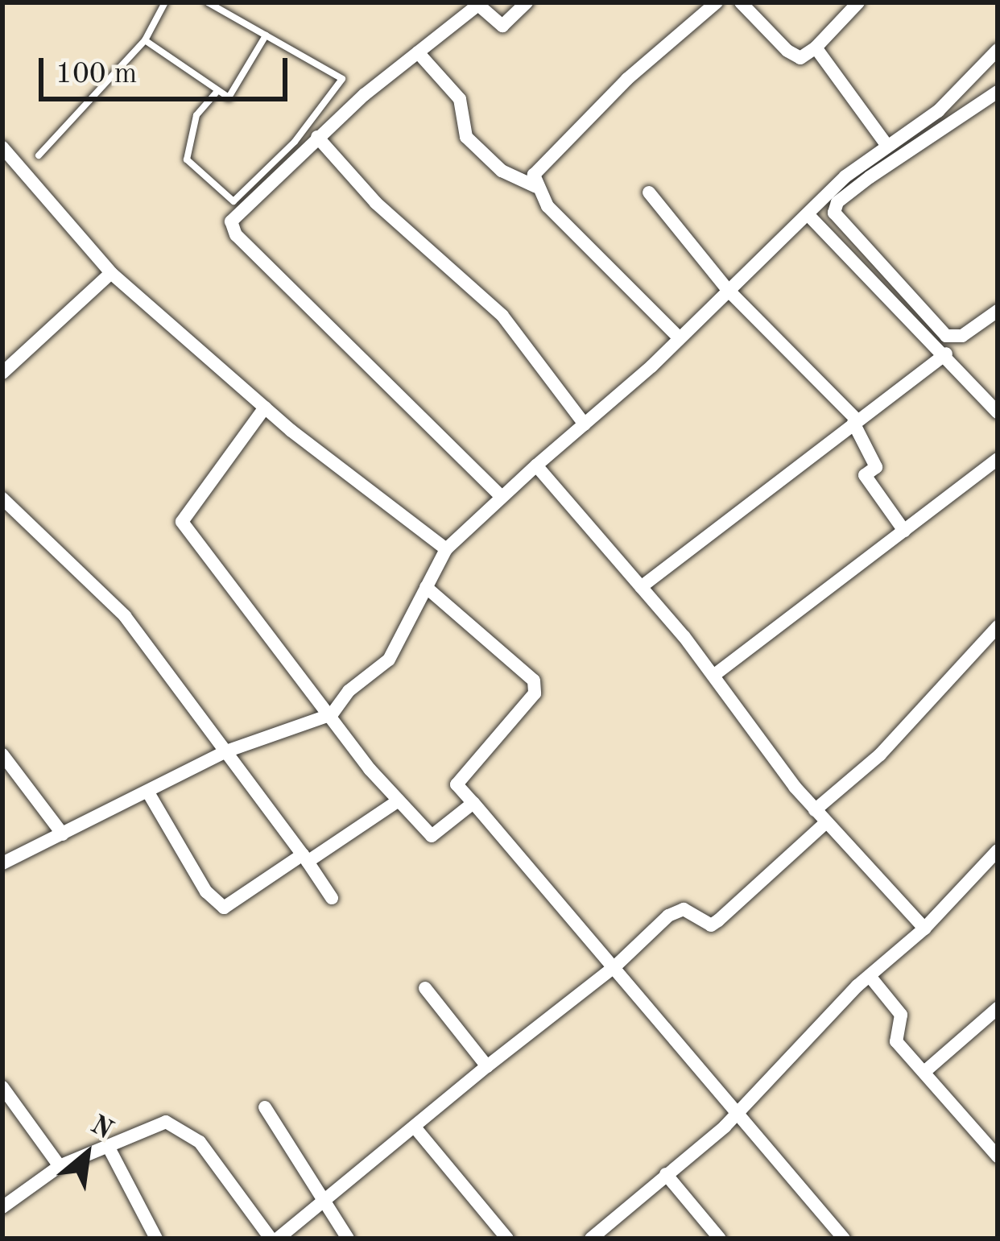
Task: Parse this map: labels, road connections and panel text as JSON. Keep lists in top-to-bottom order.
{
  "scale_bar": "100 m",
  "north": "top right"
}
